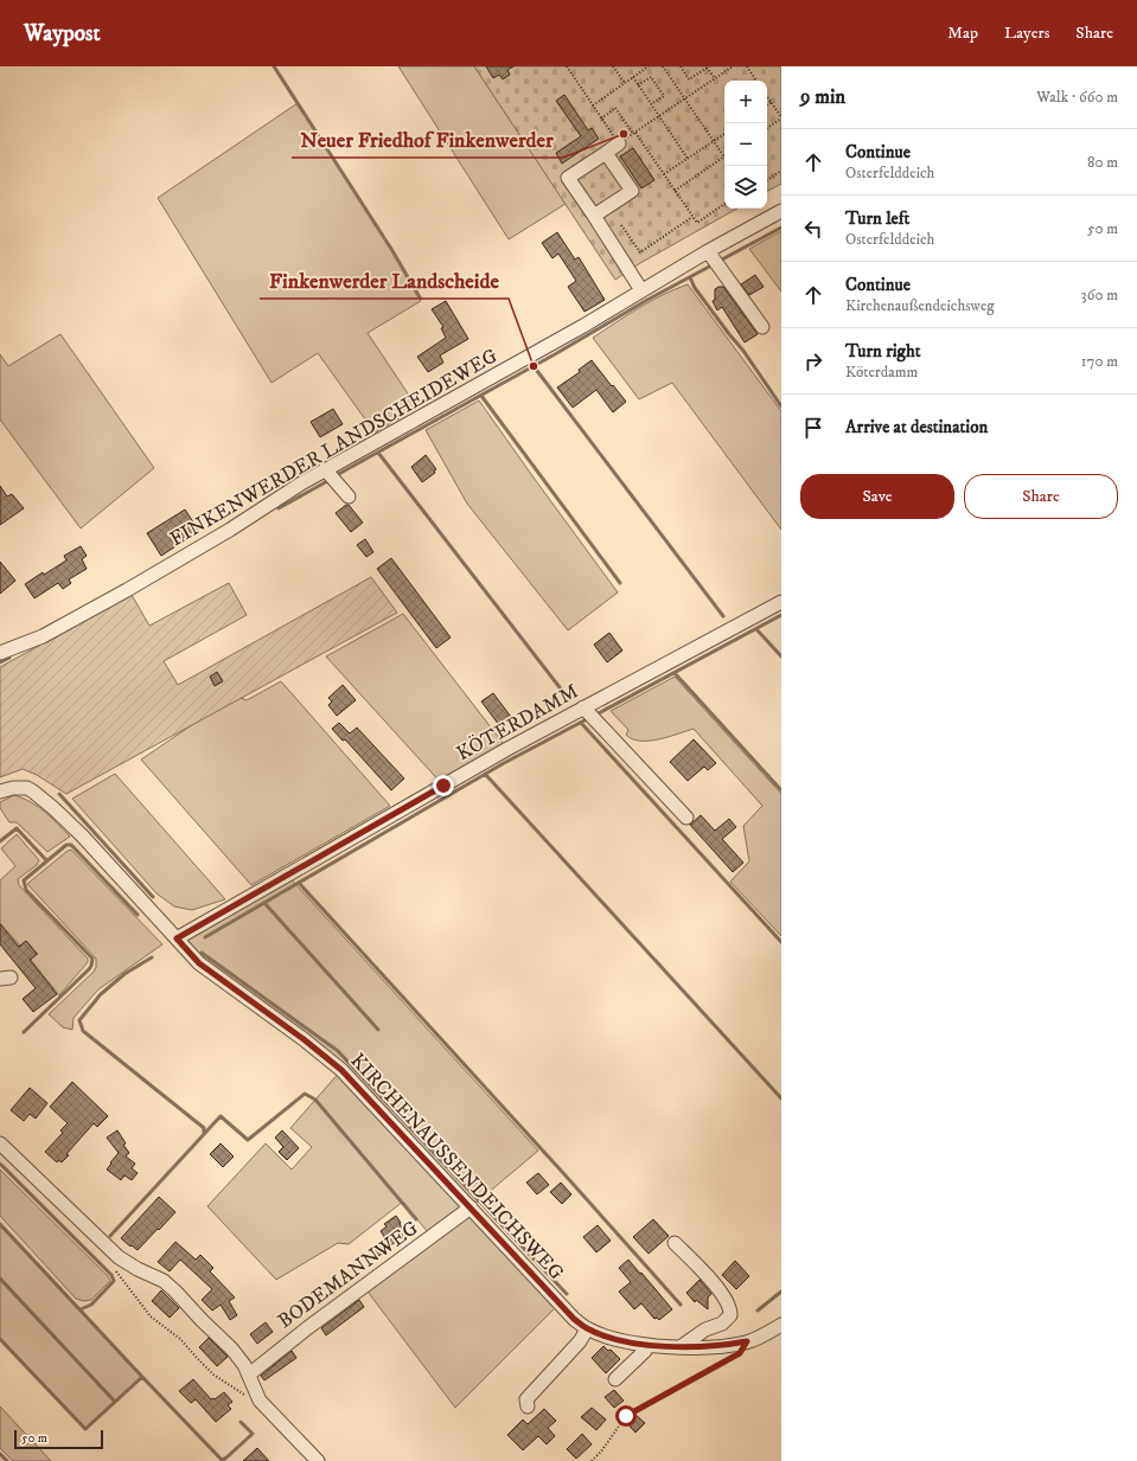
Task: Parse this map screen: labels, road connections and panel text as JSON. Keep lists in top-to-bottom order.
{
  "streets": {
    "street": [
      "FINKENWERDER LANDSCHEIDEWEG",
      "KÖTERDAMM",
      "KIRCHENAUSSENDEICHSWEG",
      "BODEMANNWEG"
    ]
  },
  "crossings": [
    ["KÖTERDAMM", "KIRCHENAUSSENDEICHSWEG"],
    ["KIRCHENAUSSENDEICHSWEG", "BODEMANNWEG"]
  ],
  "places": ["Neuer Friedhof Finkenwerder", "Finkenwerder Landscheide"],
  "scale_bar": "50 m",
  "page": {
    "header": "Waypost",
    "nav": ["Map", "Layers", "Share"],
    "heading": ["9 min", "Walk · 660 m"],
    "map_buttons": ["+", "−"],
    "list": [
      ["Continue", "Osterfelddeich", "80 m"],
      ["Turn left", "Osterfelddeich", "50 m"],
      ["Continue", "Kirchenaußendeichsweg", "360 m"],
      ["Turn right", "Köterdamm", "170 m"],
      "Arrive at destination"
    ],
    "buttons": ["Save", "Share"],
    "scale": "50 m"
  }
}
